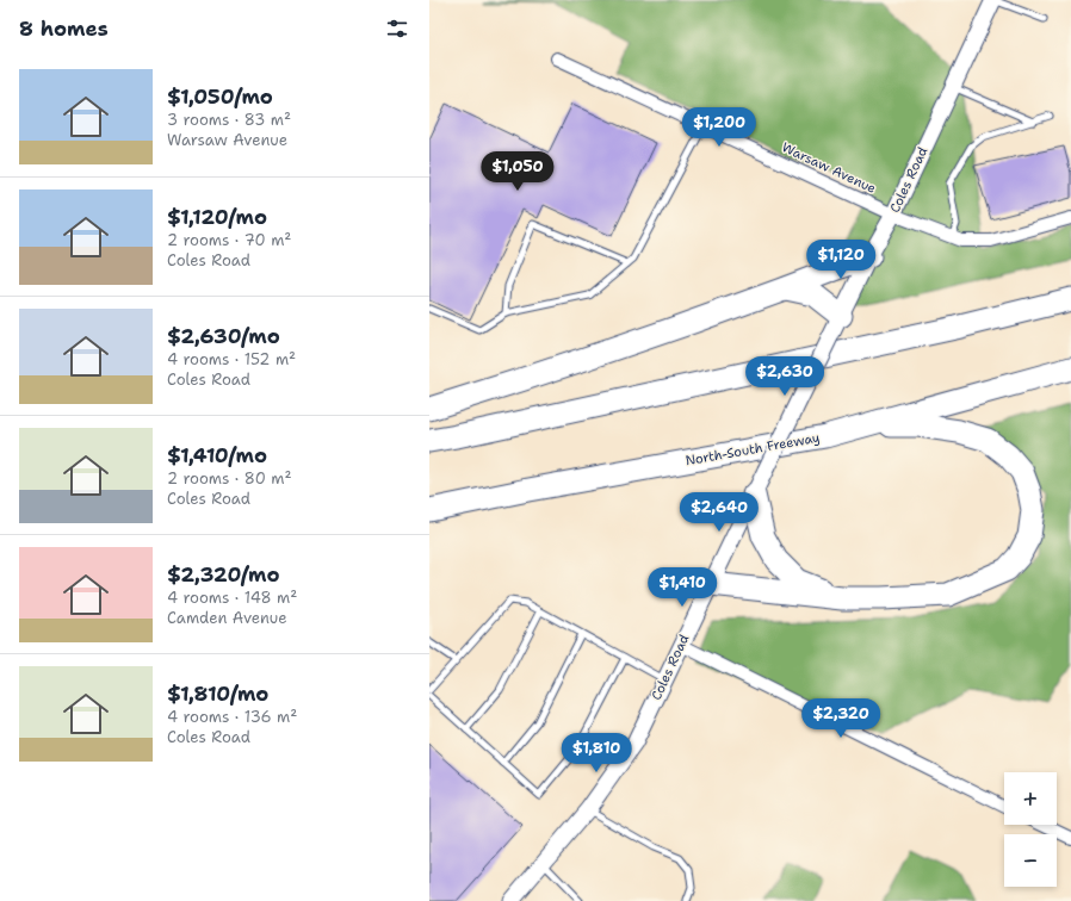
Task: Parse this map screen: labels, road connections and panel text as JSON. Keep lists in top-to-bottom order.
{
  "streets": {
    "highway": ["North-South Freeway"],
    "street": ["Warsaw Avenue", "Coles Road"]
  },
  "crossings": [
    ["Warsaw Avenue", "Coles Road"]
  ],
  "page": {
    "heading": "8 homes",
    "list": [
      {
        "name": "$1,050/mo",
        "note": "3 rooms · 83 m² · Warsaw Avenue"
      },
      {
        "name": "$1,120/mo",
        "note": "2 rooms · 70 m² · Coles Road"
      },
      {
        "name": "$2,630/mo",
        "note": "4 rooms · 152 m² · Coles Road"
      },
      {
        "name": "$1,410/mo",
        "note": "2 rooms · 80 m² · Coles Road"
      },
      {
        "name": "$2,320/mo",
        "note": "4 rooms · 148 m² · Camden Avenue"
      },
      {
        "name": "$1,810/mo",
        "note": "4 rooms · 136 m² · Coles Road"
      }
    ],
    "price": [
      "$1,200",
      "$1,050",
      "$1,120",
      "$2,630",
      "$2,640",
      "$1,410",
      "$2,320",
      "$1,810"
    ],
    "map_buttons": ["+", "−"]
  }
}
